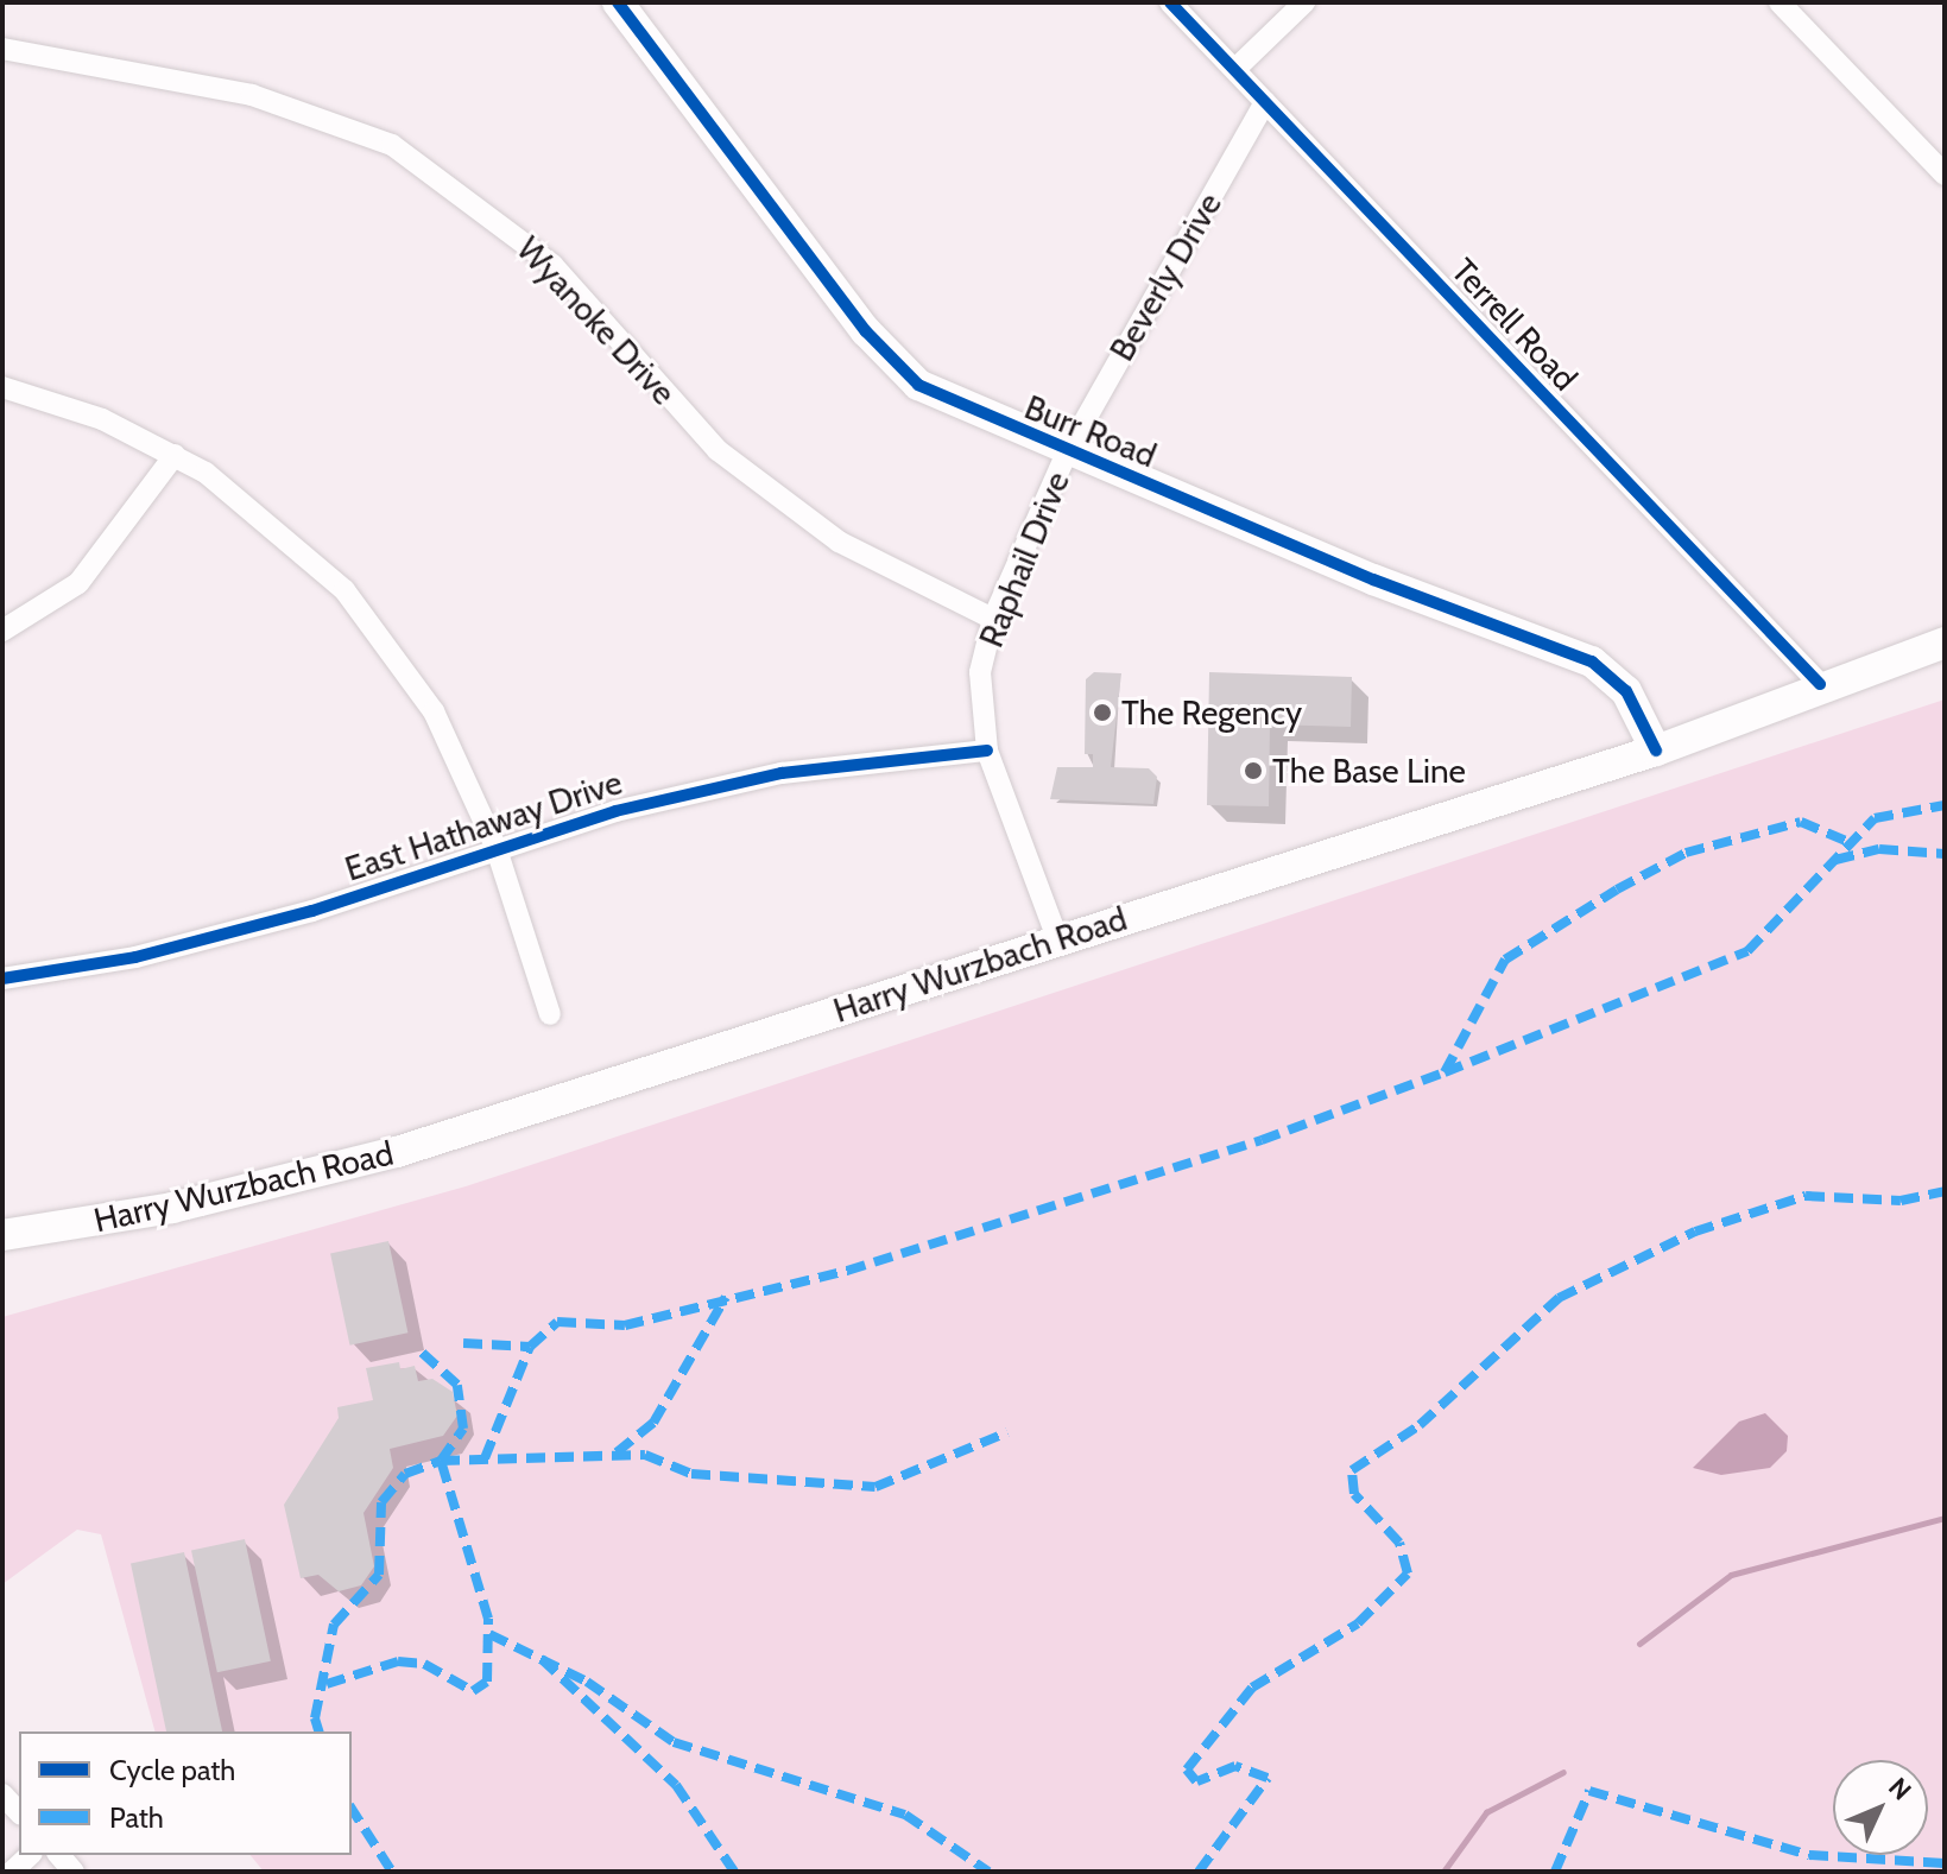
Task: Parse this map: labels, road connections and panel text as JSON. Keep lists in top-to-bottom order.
{
  "streets": {
    "main road": ["Burr Road", "Harry Wurzbach Road"],
    "street": [
      "Beverly Drive",
      "Wyanoke Drive",
      "Terrell Road",
      "Raphail Drive",
      "East Hathaway Drive"
    ]
  },
  "crossings": [
    ["Beverly Drive", "Terrell Road"],
    ["Beverly Drive", "Burr Road"],
    ["Beverly Drive", "Raphail Drive"],
    ["Wyanoke Drive", "Raphail Drive"],
    ["Terrell Road", "Harry Wurzbach Road"],
    ["Burr Road", "Raphail Drive"],
    ["Burr Road", "Harry Wurzbach Road"],
    ["Raphail Drive", "East Hathaway Drive"],
    ["Raphail Drive", "Harry Wurzbach Road"]
  ],
  "places": ["The Regency", "The Base Line"],
  "legend": ["Cycle path", "Path"],
  "north": "top right"
}
